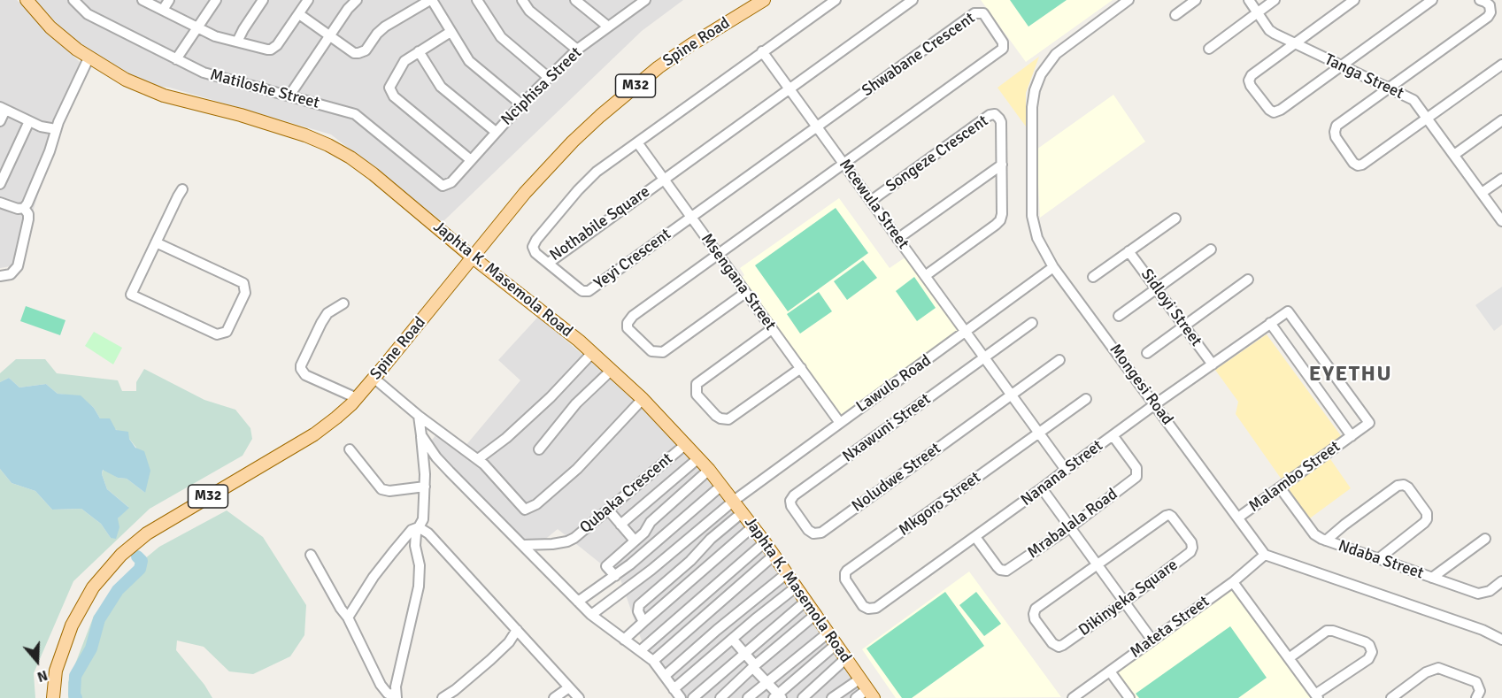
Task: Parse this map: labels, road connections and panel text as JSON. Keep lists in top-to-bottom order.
{
  "streets": {
    "main road": ["Spine Road", "M32", "Japhta K. Masemola Road"],
    "street": [
      "Shwabane Crescent",
      "Tanga Street",
      "Nciphisa Street",
      "Matiloshe Street",
      "Songeze Crescent",
      "Mcewula Street",
      "Nothabile Square",
      "Yeyi Crescent",
      "Msengana Street",
      "Sidloyi Street",
      "Lawulo Road",
      "Mongesi Road",
      "Nxawuni Street",
      "Nanana Street",
      "Malambo Street",
      "Noludwe Street",
      "Qubaka Crescent",
      "Mkgoro Street",
      "Mrabalala Road",
      "Ndaba Street",
      "Dikinyeka Square",
      "Mateta Street"
    ]
  },
  "crossings": [
    ["Spine Road", "Japhta K. Masemola Road"],
    ["Shwabane Crescent", "Mcewula Street"],
    ["Shwabane Crescent", "Yeyi Crescent"],
    ["Shwabane Crescent", "Msengana Street"],
    ["Nciphisa Street", "Matiloshe Street"],
    ["Songeze Crescent", "Mcewula Street"],
    ["Mcewula Street", "Nothabile Square"],
    ["Mcewula Street", "Lawulo Road"],
    ["Mcewula Street", "Nxawuni Street"],
    ["Mcewula Street", "Nanana Street"],
    ["Mcewula Street", "Noludwe Street"],
    ["Mcewula Street", "Mkgoro Street"],
    ["Nothabile Square", "Yeyi Crescent"],
    ["Nothabile Square", "Msengana Street"],
    ["Yeyi Crescent", "Msengana Street"],
    ["Japhta K. Masemola Road", "Lawulo Road"],
    ["Japhta K. Masemola Road", "Qubaka Crescent"],
    ["Msengana Street", "Lawulo Road"],
    ["Sidloyi Street", "Nanana Street"],
    ["Lawulo Road", "Mongesi Road"],
    ["Mongesi Road", "Nanana Street"],
    ["Mongesi Road", "Malambo Street"],
    ["Mongesi Road", "Mateta Street"],
    ["Nxawuni Street", "Noludwe Street"],
    ["Nanana Street", "Malambo Street"],
    ["Nanana Street", "Mkgoro Street"],
    ["Nanana Street", "Mrabalala Road"],
    ["Malambo Street", "Ndaba Street"]
  ],
  "districts": ["EYETHU"],
  "north": "bottom"
}
